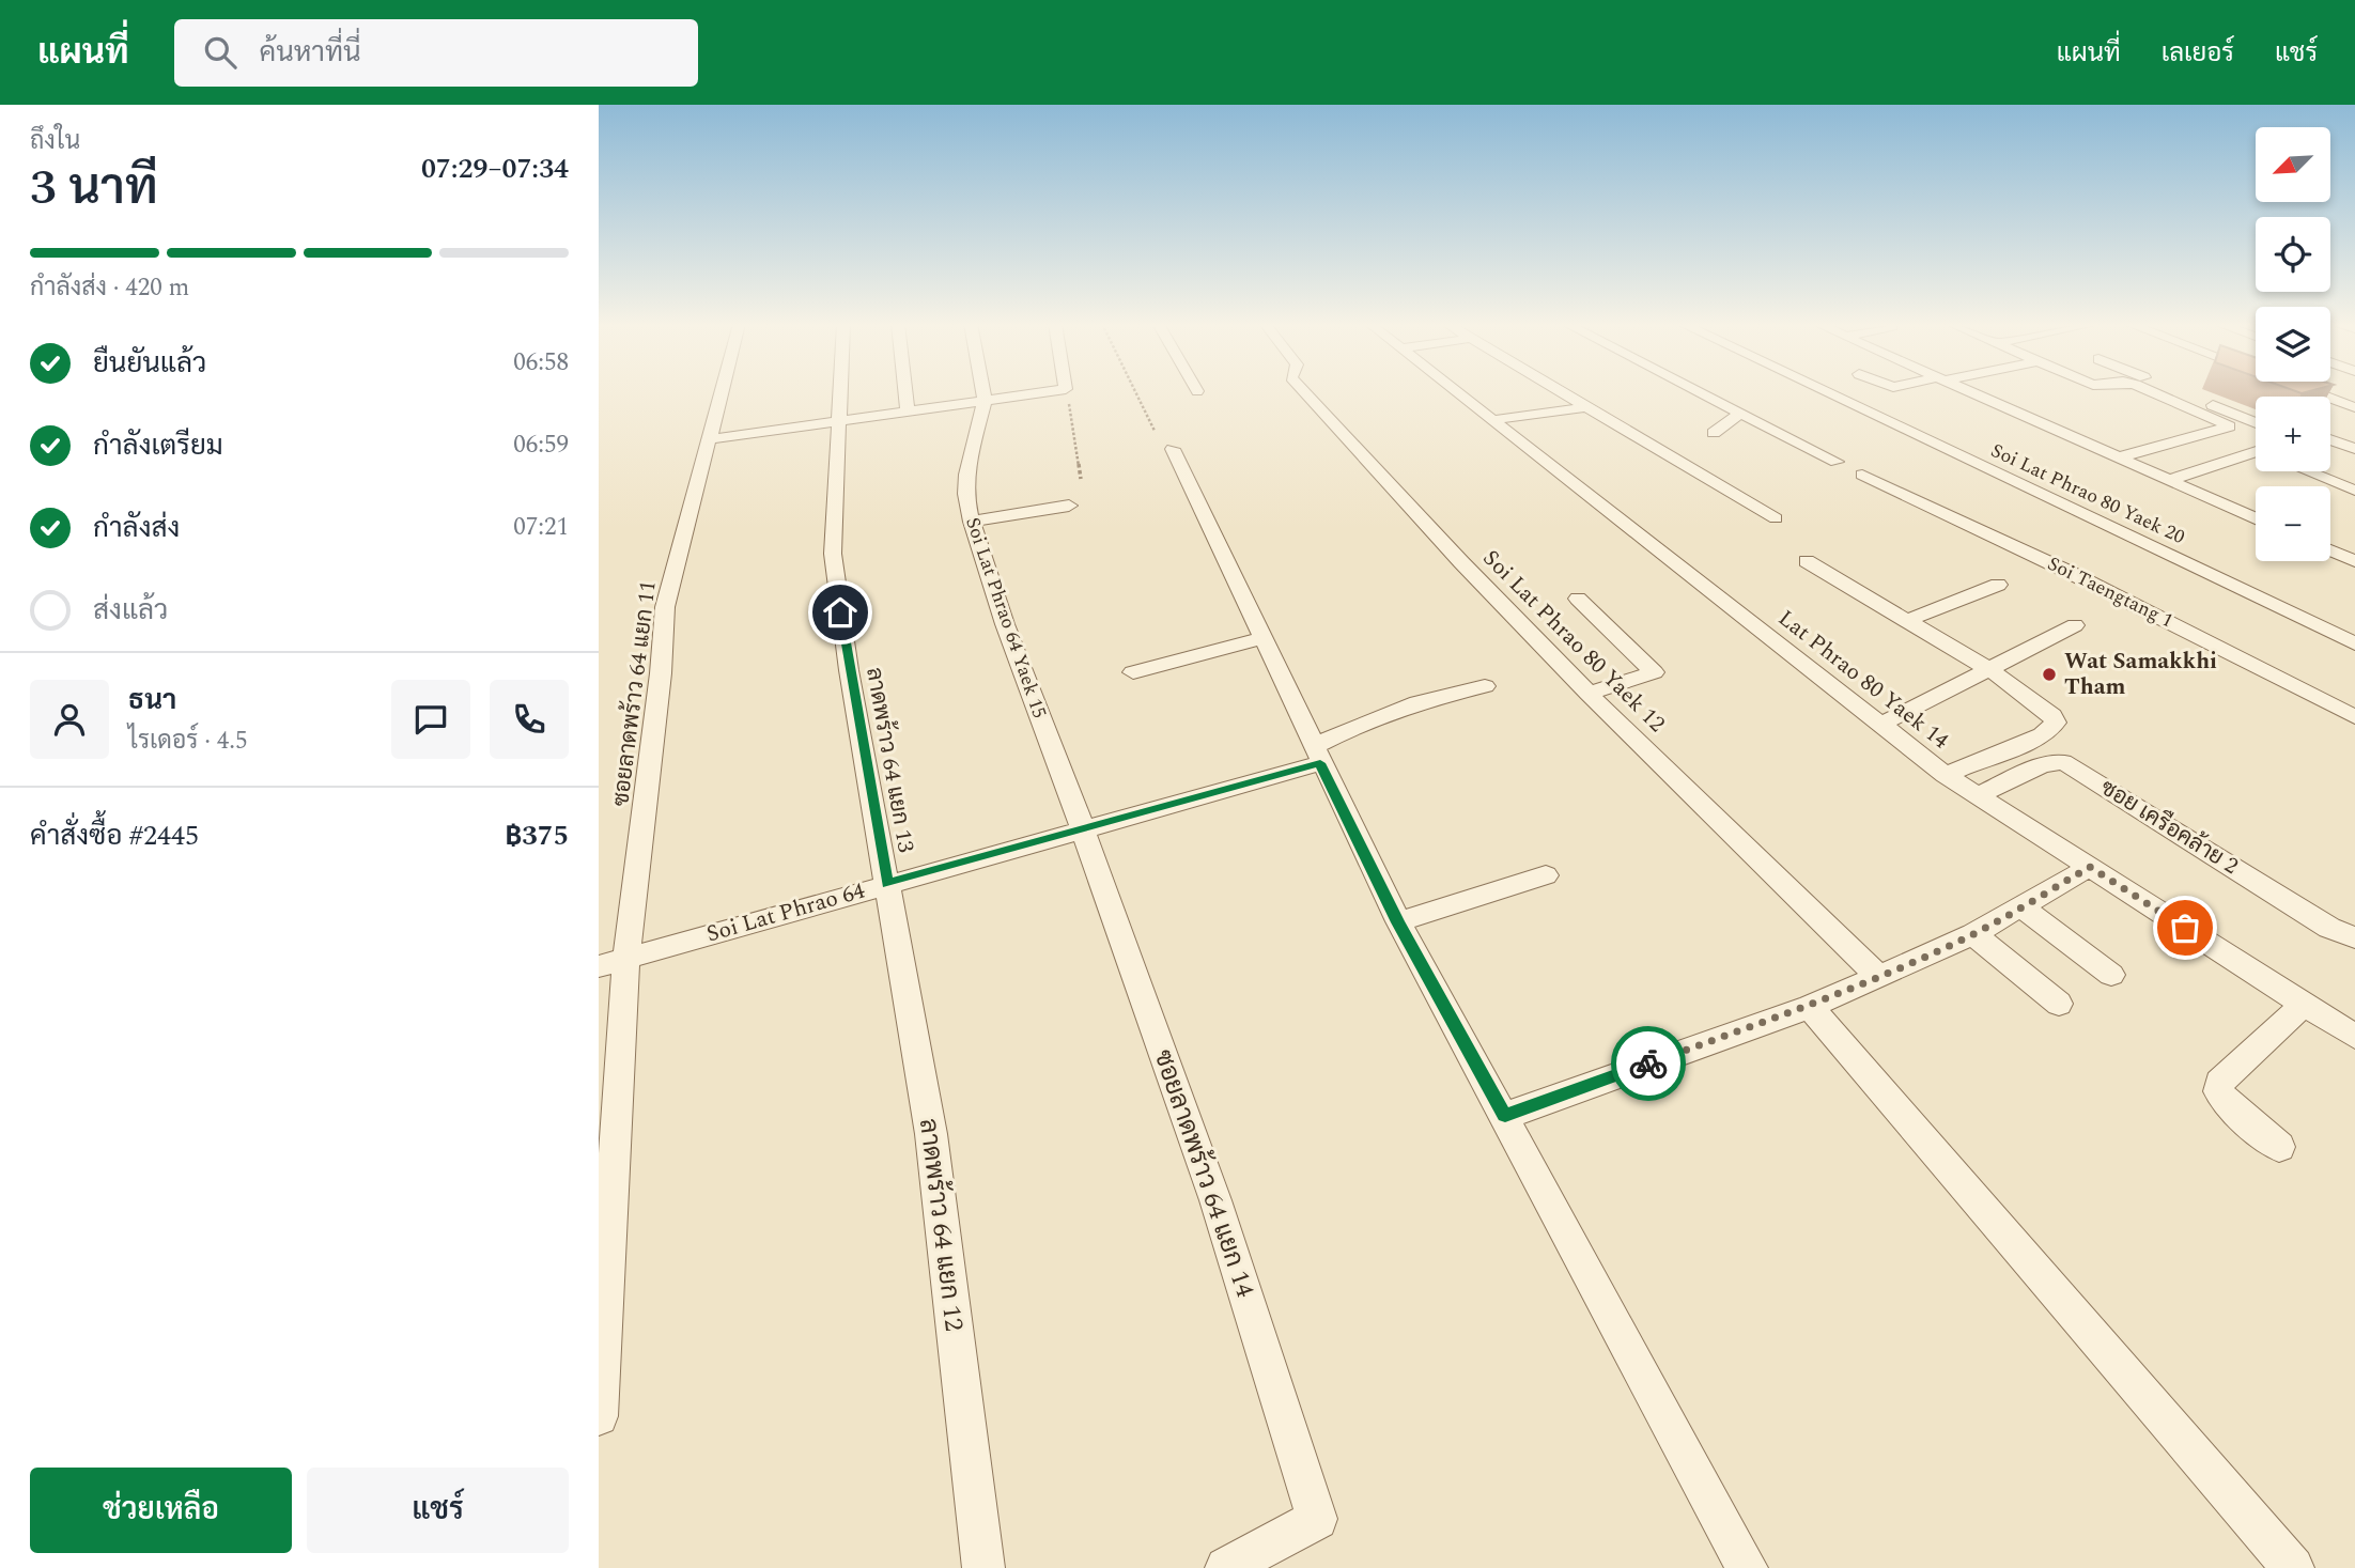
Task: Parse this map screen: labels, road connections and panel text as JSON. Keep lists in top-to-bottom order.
{
  "streets": {
    "street": [
      "Soi Lat Phrao 80 Yaek 20",
      "Soi Taengtang 1",
      "Soi Lat Phrao 64 Yaek 15",
      "Soi Lat Phrao 80 Yaek 12",
      "Lat Phrao 80 Yaek 14",
      "ซอยลาดพร้าว 64 แยก 11",
      "ลาดพร้าว 64 แยก 13",
      "ซอย เครือคล้าย 2",
      "Soi Lat Phrao 64",
      "ซอยลาดพร้าว 64 แยก 14",
      "ลาดพร้าว 64 แยก 12"
    ]
  },
  "crossings": [
    ["Soi Lat Phrao 64 Yaek 15", "Soi Lat Phrao 64"],
    ["Soi Lat Phrao 64 Yaek 15", "ซอยลาดพร้าว 64 แยก 14"],
    ["Lat Phrao 80 Yaek 14", "ซอย เครือคล้าย 2"],
    ["ซอยลาดพร้าว 64 แยก 11", "Soi Lat Phrao 64"],
    ["ลาดพร้าว 64 แยก 13", "Soi Lat Phrao 64"],
    ["ลาดพร้าว 64 แยก 13", "ลาดพร้าว 64 แยก 12"],
    ["Soi Lat Phrao 64", "ซอยลาดพร้าว 64 แยก 14"],
    ["Soi Lat Phrao 64", "ลาดพร้าว 64 แยก 12"]
  ],
  "places": ["Wat Samakkhi Tham"],
  "north": "bottom left",
  "page": {
    "header": "แผนที่",
    "search": "ค้นหาที่นี่",
    "nav": ["แผนที่", "เลเยอร์", "แชร์"],
    "heading": ["3 นาที", "ถึงใน", "07:29–07:34"],
    "panel": [
      "ธนา",
      "ไรเดอร์ · 4.5",
      "คำสั่งซื้อ #2445",
      "฿375"
    ],
    "map_buttons": ["+", "−"],
    "bar": "กำลังส่ง · 420 m",
    "list": [
      ["ยืนยันแล้ว", "06:58"],
      ["กำลังเตรียม", "06:59"],
      ["กำลังส่ง", "07:21"],
      "ส่งแล้ว"
    ],
    "buttons": ["ช่วยเหลือ", "แชร์"]
  }
}
